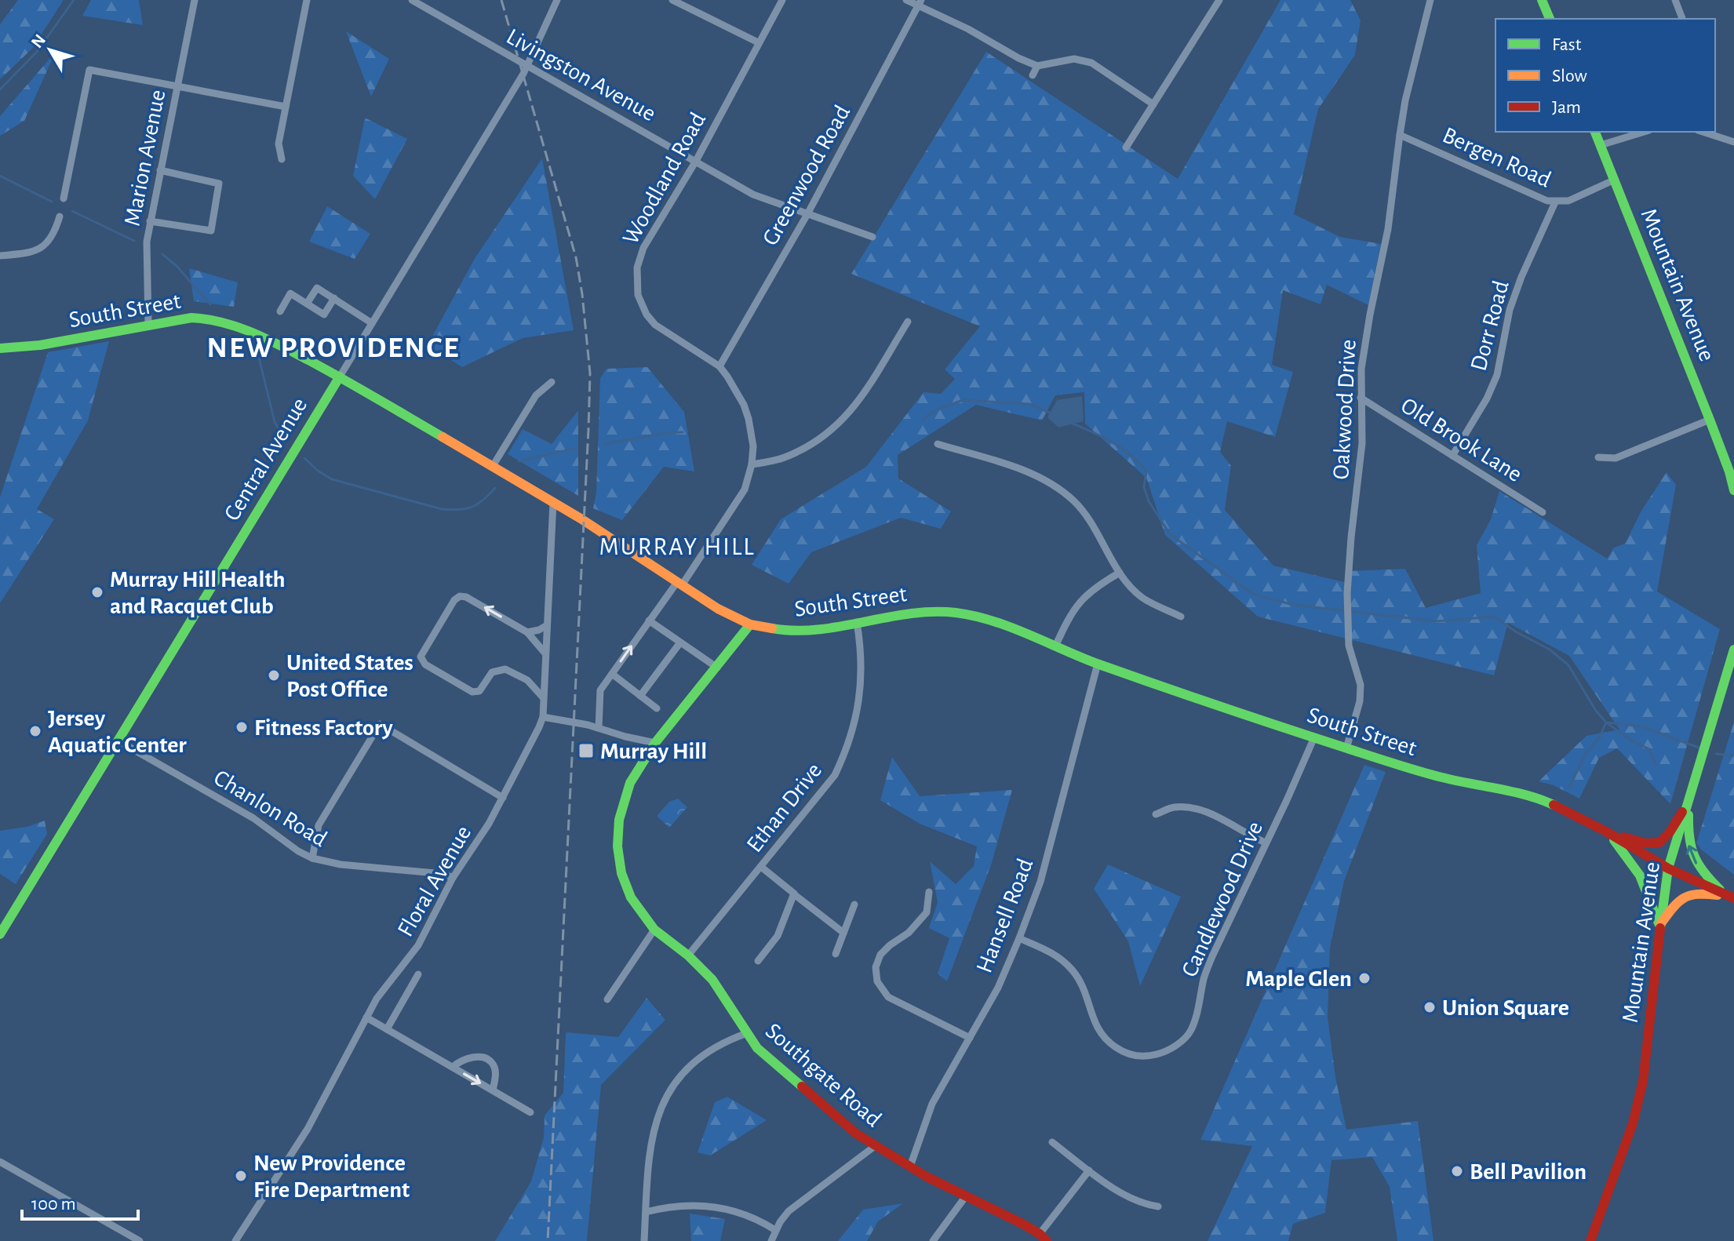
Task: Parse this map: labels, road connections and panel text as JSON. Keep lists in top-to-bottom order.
{
  "streets": {
    "street": [
      "Livingston Avenue",
      "Bergen Road",
      "Marion Avenue",
      "Greenwood Road",
      "Woodland Road",
      "Mountain Avenue",
      "South Street",
      "Dorr Road",
      "Oakwood Drive",
      "Old Brook Lane",
      "Central Avenue",
      "Ethan Drive",
      "Chanlon Road",
      "Floral Avenue",
      "Candlewood Drive",
      "Hansell Road",
      "Southgate Road"
    ]
  },
  "crossings": [
    ["Livingston Avenue", "Greenwood Road"],
    ["Livingston Avenue", "Woodland Road"],
    ["Livingston Avenue", "Central Avenue"],
    ["Bergen Road", "Mountain Avenue"],
    ["Bergen Road", "Dorr Road"],
    ["Bergen Road", "Oakwood Drive"],
    ["Marion Avenue", "South Street"],
    ["Greenwood Road", "Woodland Road"],
    ["Woodland Road", "South Street"],
    ["Mountain Avenue", "South Street"],
    ["South Street", "Oakwood Drive"],
    ["South Street", "Central Avenue"],
    ["South Street", "Ethan Drive"],
    ["South Street", "Floral Avenue"],
    ["South Street", "Candlewood Drive"],
    ["South Street", "Hansell Road"],
    ["South Street", "Southgate Road"],
    ["Dorr Road", "Old Brook Lane"],
    ["Oakwood Drive", "Old Brook Lane"],
    ["Central Avenue", "Chanlon Road"],
    ["Ethan Drive", "Southgate Road"],
    ["Chanlon Road", "Floral Avenue"],
    ["Candlewood Drive", "Hansell Road"],
    ["Hansell Road", "Southgate Road"]
  ],
  "districts": ["NEW PROVIDENCE", "MURRAY HILL"],
  "places": {
    "other": [
      "Murray Hill Health and Racquet Club",
      "United States Post Office",
      "Fitness Factory",
      "Jersey Aquatic Center",
      "Maple Glen",
      "Union Square",
      "Bell Pavilion",
      "New Providence Fire Department"
    ],
    "transit": ["Murray Hill"]
  },
  "legend": ["Fast", "Slow", "Jam"],
  "scale_bar": "100 m",
  "north": "top left"
}
